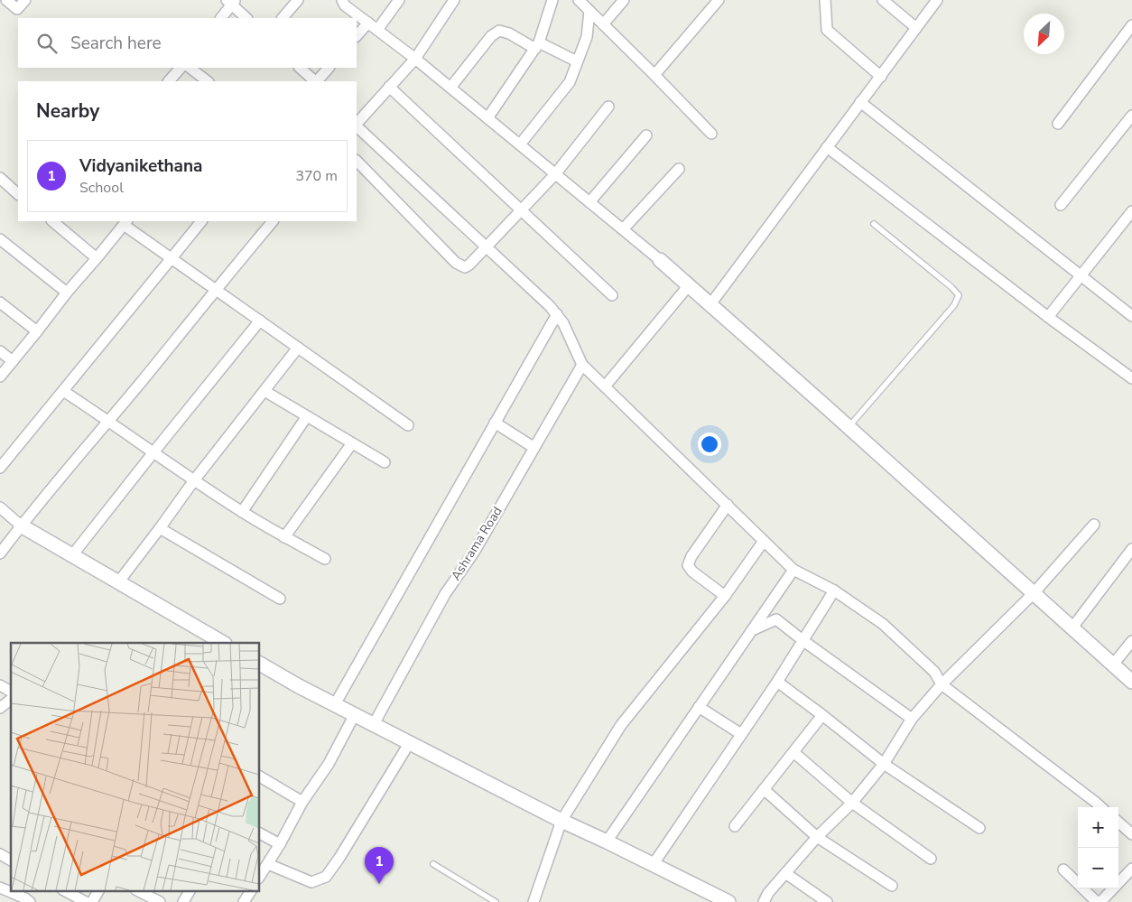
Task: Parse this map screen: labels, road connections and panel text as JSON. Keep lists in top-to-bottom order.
{
  "streets": {
    "street": ["Ashrama Road"]
  },
  "north": "bottom left",
  "page": {
    "search": "Search here",
    "heading": "Nearby",
    "list": [
      {
        "mark": "1",
        "name": "Vidyanikethana",
        "note": "School",
        "value": "370 m"
      }
    ],
    "map_buttons": ["+", "−"],
    "pins": "1"
  }
}
